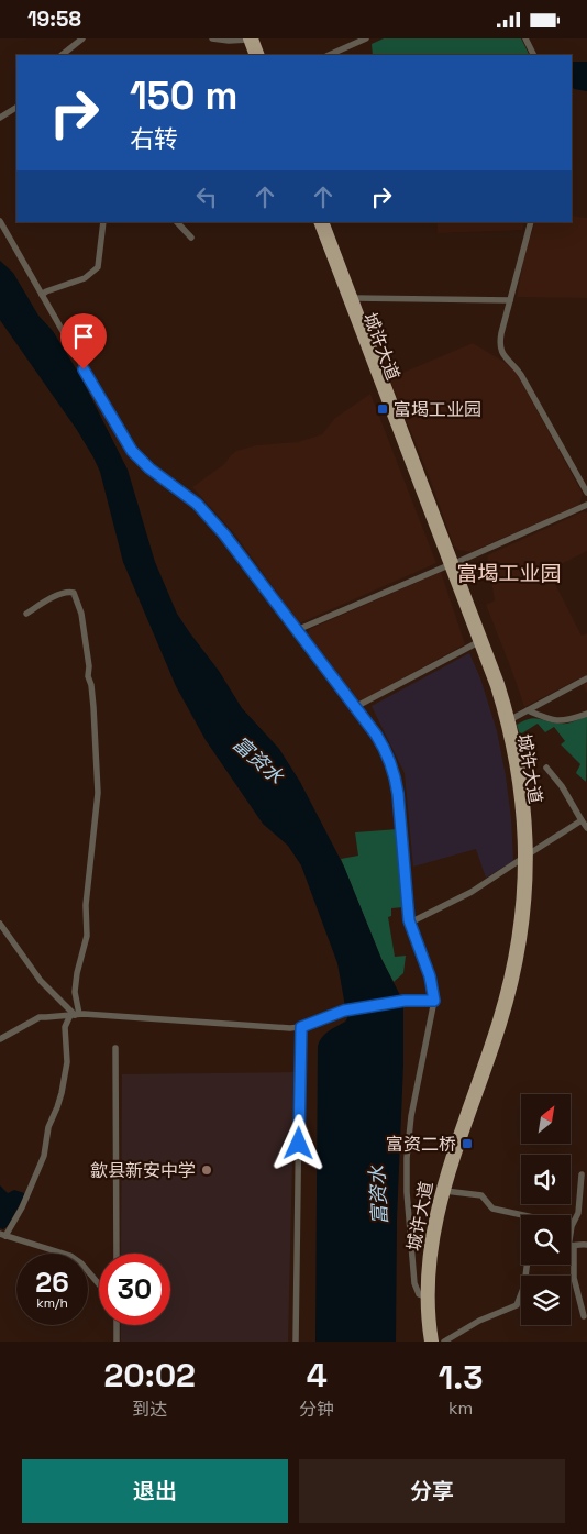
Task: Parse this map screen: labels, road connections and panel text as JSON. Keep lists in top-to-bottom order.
{
  "streets": {
    "main road": ["城许大道"]
  },
  "districts": ["富堨工业园"],
  "water": ["富资水"],
  "places": {
    "transit": ["富堨工业园", "富资二桥"],
    "other": ["歙县新安中学"]
  },
  "north": "top right",
  "page": {
    "status": "19:58",
    "turn": ["150 m", "右转"],
    "speed": "26 km/h",
    "limit": "30",
    "eta": [
      "20:02",
      "到达",
      "4",
      "分钟",
      "1.3",
      "km"
    ],
    "buttons": ["退出", "分享"]
  }
}
